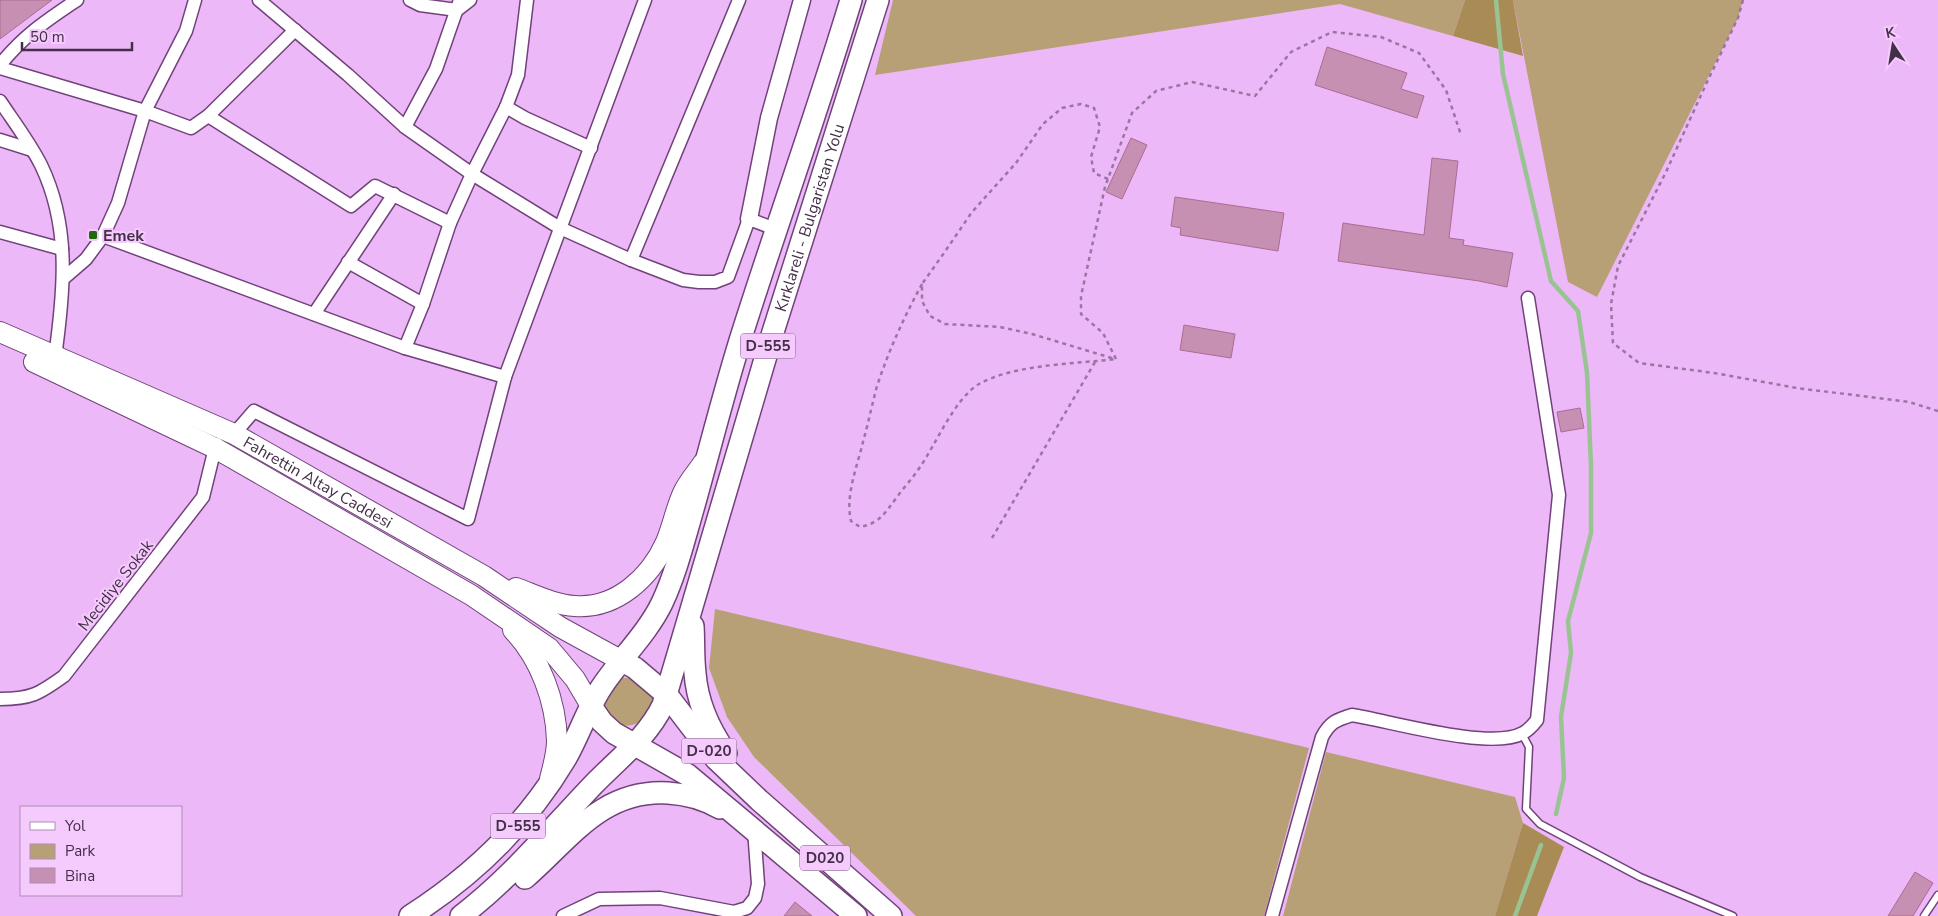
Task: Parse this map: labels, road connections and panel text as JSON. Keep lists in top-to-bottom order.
{
  "streets": {
    "highway": [
      "Kırklareli - Bulgaristan Yolu",
      "D-555",
      "D-020",
      "D020"
    ],
    "main road": ["Fahrettin Altay Caddesi"],
    "street": ["Mecidiye Sokak"]
  },
  "crossings": [
    ["Kırklareli - Bulgaristan Yolu", "D-555"],
    ["Kırklareli - Bulgaristan Yolu", "Fahrettin Altay Caddesi"],
    ["Kırklareli - Bulgaristan Yolu", "D-020"],
    ["D-555", "Fahrettin Altay Caddesi"],
    ["D-555", "D-020"],
    ["Fahrettin Altay Caddesi", "Mecidiye Sokak"],
    ["Fahrettin Altay Caddesi", "D-020"],
    ["D-020", "D020"]
  ],
  "places": {
    "transit": ["Emek"]
  },
  "legend": ["Yol", "Park", "Bina"],
  "scale_bar": "50 m",
  "north": "top"
}
